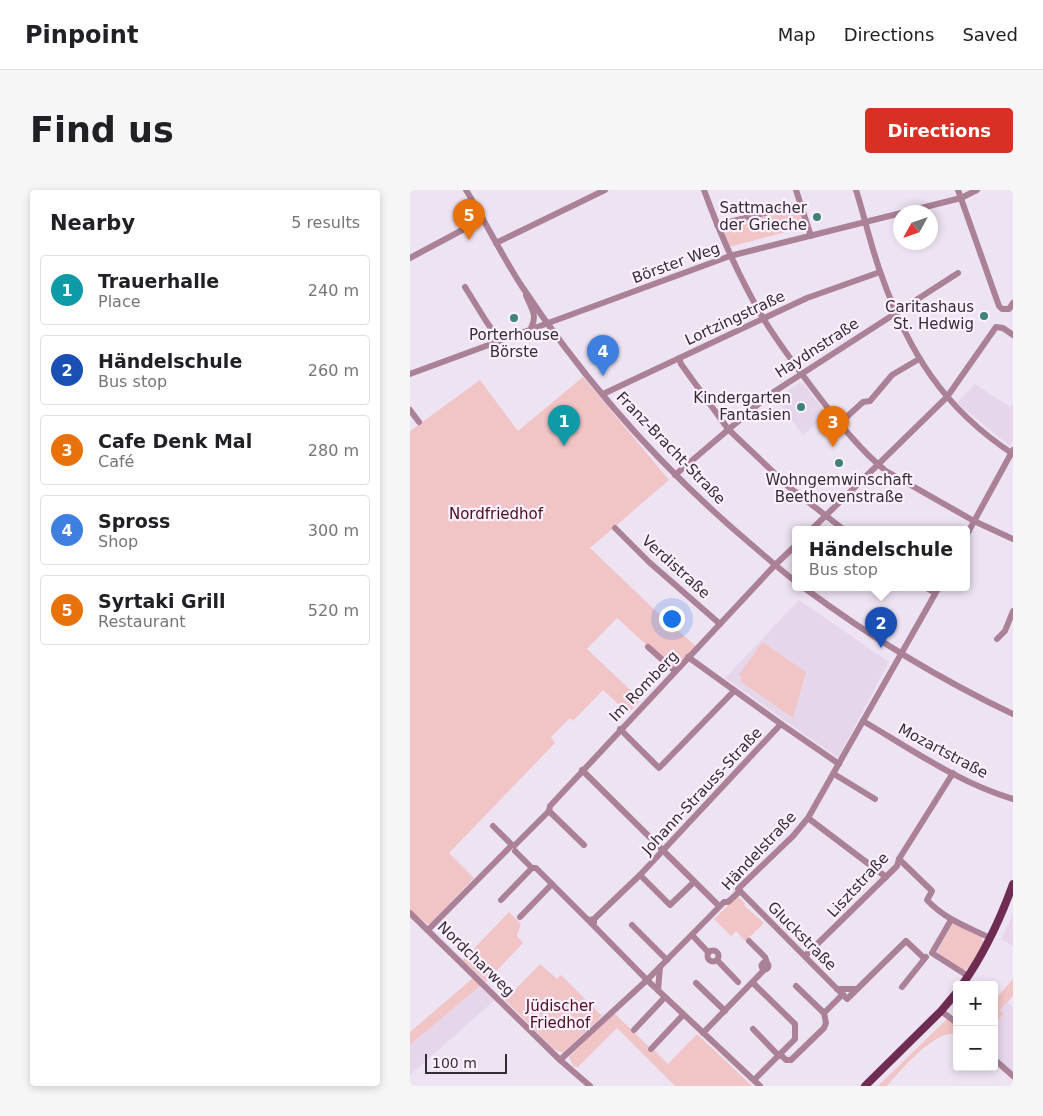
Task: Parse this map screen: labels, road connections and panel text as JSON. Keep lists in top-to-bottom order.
{
  "streets": {
    "street": [
      "Börster Weg",
      "Lortzingstraße",
      "Haydnstraße",
      "Franz-Bracht-Straße",
      "Verdistraße",
      "Im Romberg",
      "Mozartstraße",
      "Johann-Strauss-Straße",
      "Händelstraße",
      "Lisztstraße",
      "Gluckstraße",
      "Nordcharweg"
    ]
  },
  "crossings": [
    ["Börster Weg", "Franz-Bracht-Straße"],
    ["Lortzingstraße", "Franz-Bracht-Straße"],
    ["Haydnstraße", "Franz-Bracht-Straße"],
    ["Franz-Bracht-Straße", "Im Romberg"],
    ["Verdistraße", "Im Romberg"],
    ["Im Romberg", "Johann-Strauss-Straße"],
    ["Im Romberg", "Nordcharweg"],
    ["Mozartstraße", "Händelstraße"],
    ["Mozartstraße", "Lisztstraße"],
    ["Johann-Strauss-Straße", "Händelstraße"],
    ["Händelstraße", "Gluckstraße"],
    ["Händelstraße", "Nordcharweg"],
    ["Lisztstraße", "Gluckstraße"]
  ],
  "parks": ["Nordfriedhof", "Jüdischer Friedhof"],
  "places": [
    "Sattmacher der Grieche",
    "Caritashaus St. Hedwig",
    "Porterhouse Börste",
    "Kindergarten Fantasien",
    "Wohngemwinschaft Beethovenstraße"
  ],
  "scale_bar": "100 m",
  "north": "bottom left",
  "page": {
    "header": "Pinpoint",
    "nav": ["Map", "Directions", "Saved"],
    "buttons": "Directions",
    "title": "Find us",
    "heading": ["Nearby", "5 results"],
    "pins": [
      "5",
      "4",
      "1",
      "3",
      "2"
    ],
    "list": [
      {
        "mark": "1",
        "name": "Trauerhalle",
        "note": "Place",
        "value": "240 m"
      },
      {
        "mark": "2",
        "name": "Händelschule",
        "note": "Bus stop",
        "value": "260 m"
      },
      {
        "mark": "3",
        "name": "Cafe Denk Mal",
        "note": "Café",
        "value": "280 m"
      },
      {
        "mark": "4",
        "name": "Spross",
        "note": "Shop",
        "value": "300 m"
      },
      {
        "mark": "5",
        "name": "Syrtaki Grill",
        "note": "Restaurant",
        "value": "520 m"
      }
    ],
    "popup": ["Händelschule", "Bus stop"],
    "map_buttons": ["+", "−"],
    "scale": "100 m"
  }
}
